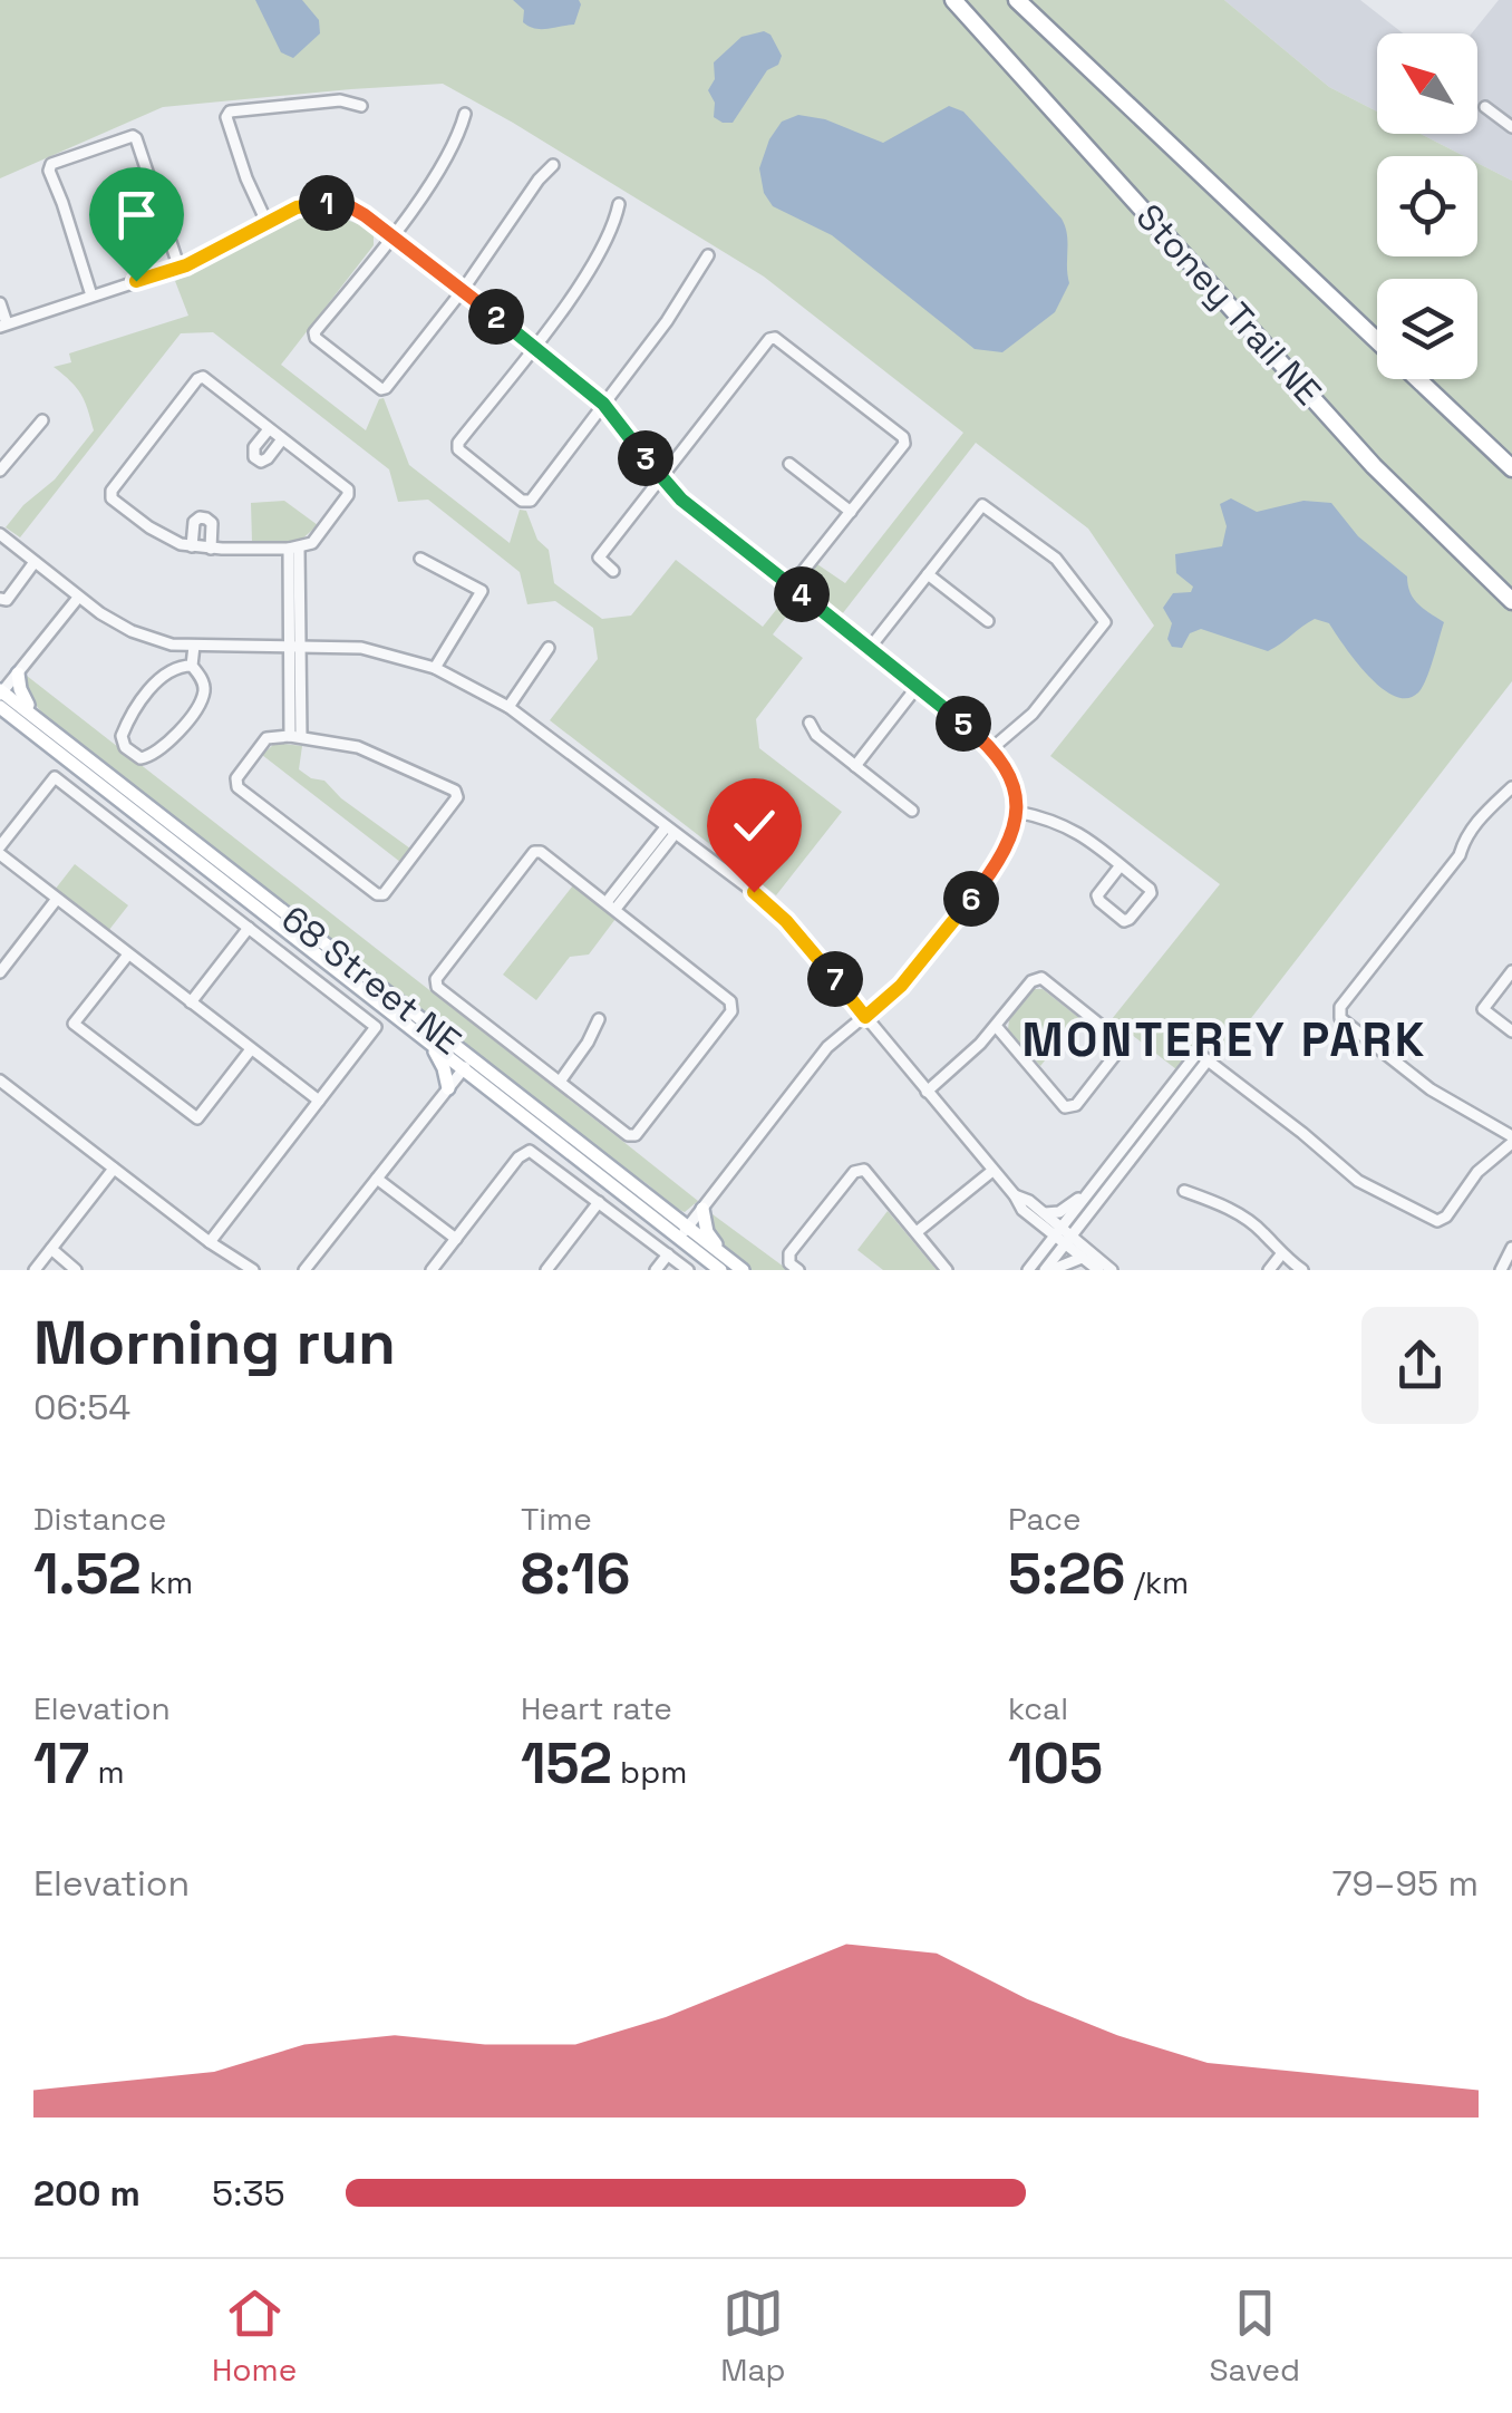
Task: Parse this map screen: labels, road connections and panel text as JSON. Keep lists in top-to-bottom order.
{
  "streets": {
    "highway": ["Stoney Trail NE"],
    "main road": ["68 Street NE"]
  },
  "districts": ["MONTEREY PARK"],
  "north": "top left",
  "page": {
    "pins": [
      "1",
      "2",
      "3",
      "4",
      "5",
      "6",
      "7"
    ],
    "heading": ["Morning run", "06:54"],
    "stats": [
      ["Distance", "1.52 km"],
      ["Time", "8:16"],
      ["Pace", "5:26 /km"],
      ["Elevation", "17 m"],
      ["Heart rate", "152 bpm"],
      ["kcal", "105"]
    ],
    "chart": ["Elevation", "79–95 m"],
    "list": [
      {
        "name": "200 m",
        "note": "5:35"
      }
    ],
    "tabs": ["Home", "Map", "Saved"]
  }
}
